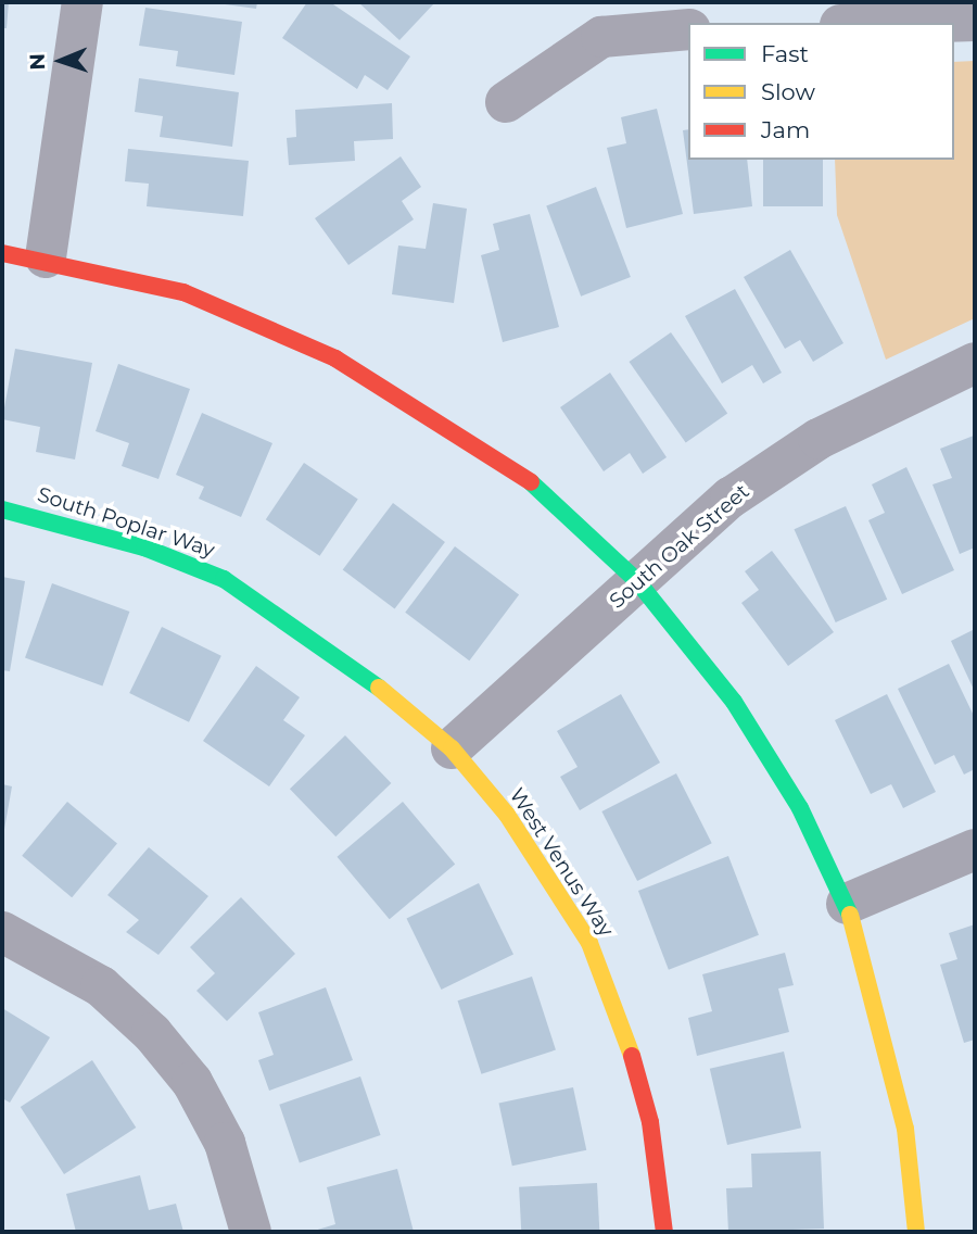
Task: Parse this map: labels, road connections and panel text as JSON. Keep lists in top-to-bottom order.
{
  "streets": {
    "street": ["South Poplar Way", "South Oak Street", "West Venus Way"]
  },
  "crossings": [
    ["South Poplar Way", "South Oak Street"],
    ["South Poplar Way", "West Venus Way"],
    ["South Oak Street", "West Venus Way"]
  ],
  "legend": ["Fast", "Slow", "Jam"],
  "north": "left"
}
